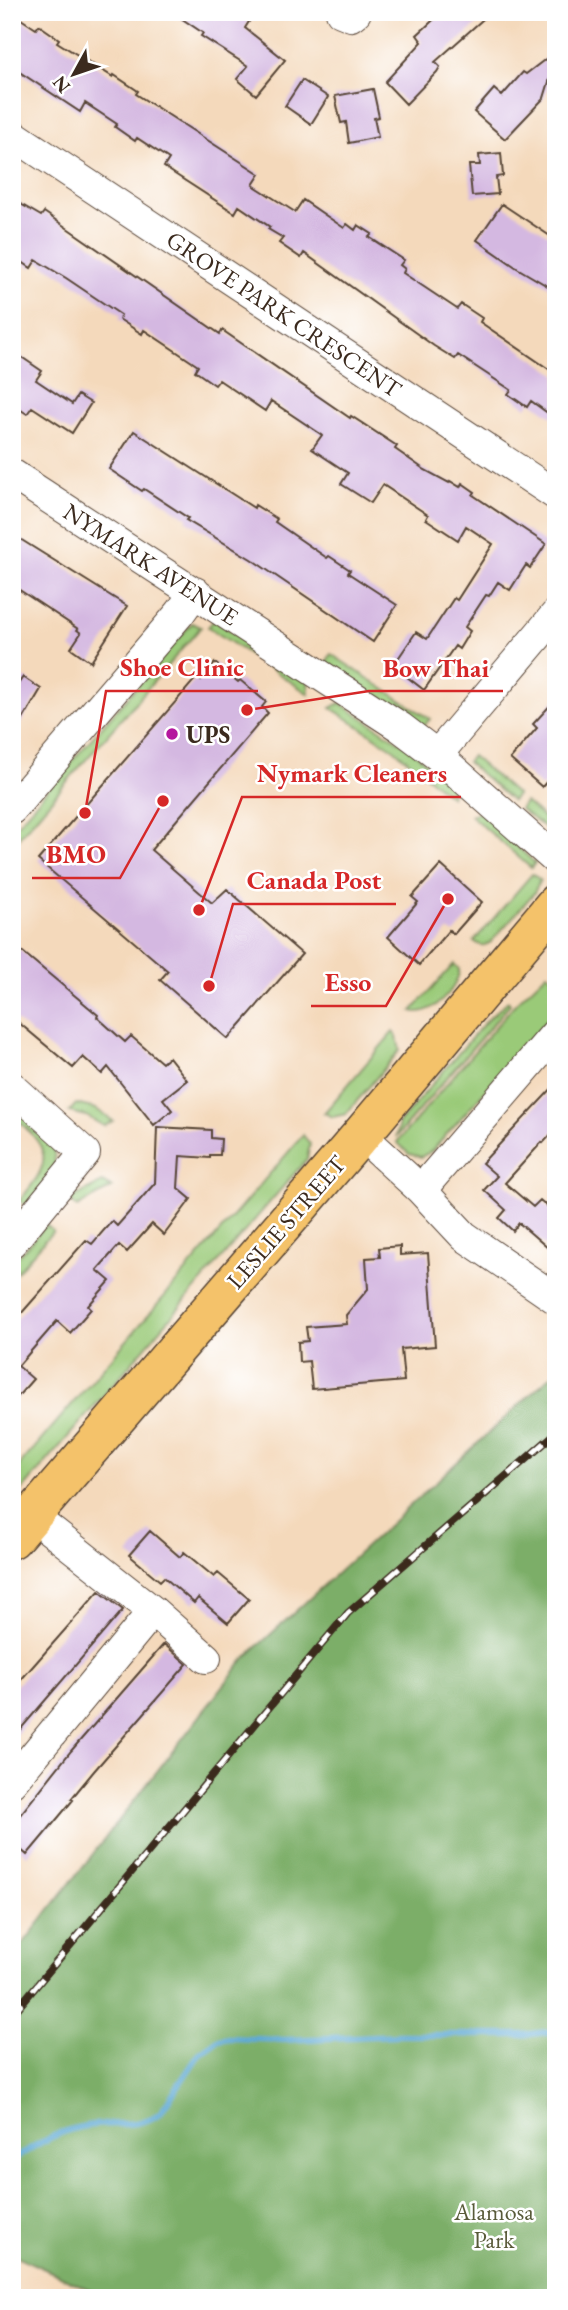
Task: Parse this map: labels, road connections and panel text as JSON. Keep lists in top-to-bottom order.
{
  "streets": {
    "main road": ["LESLIE STREET"],
    "street": ["GROVE PARK CRESCENT", "NYMARK AVENUE"]
  },
  "parks": ["Alamosa Park"],
  "places": [
    "Bow Thai",
    "UPS",
    "BMO",
    "Shoe Clinic",
    "Esso",
    "Nymark Cleaners",
    "Canada Post"
  ],
  "north": "bottom left"
}
